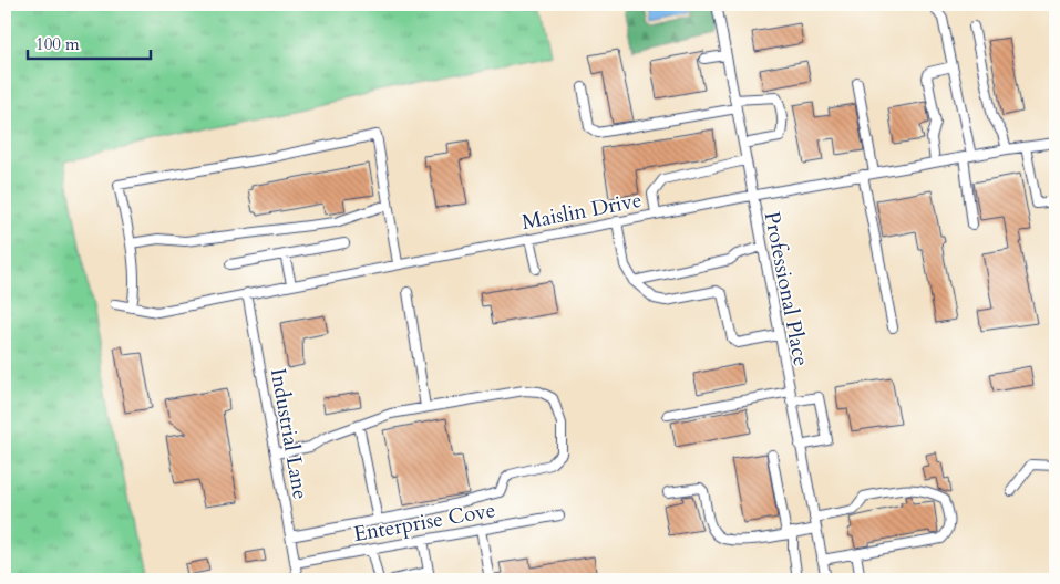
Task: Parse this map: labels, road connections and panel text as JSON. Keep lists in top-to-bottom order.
{
  "streets": {
    "street": [
      "Maislin Drive",
      "Professional Place",
      "Industrial Lane",
      "Enterprise Cove"
    ]
  },
  "crossings": [
    ["Maislin Drive", "Professional Place"],
    ["Maislin Drive", "Industrial Lane"],
    ["Industrial Lane", "Enterprise Cove"]
  ],
  "scale_bar": "100 m"
}
